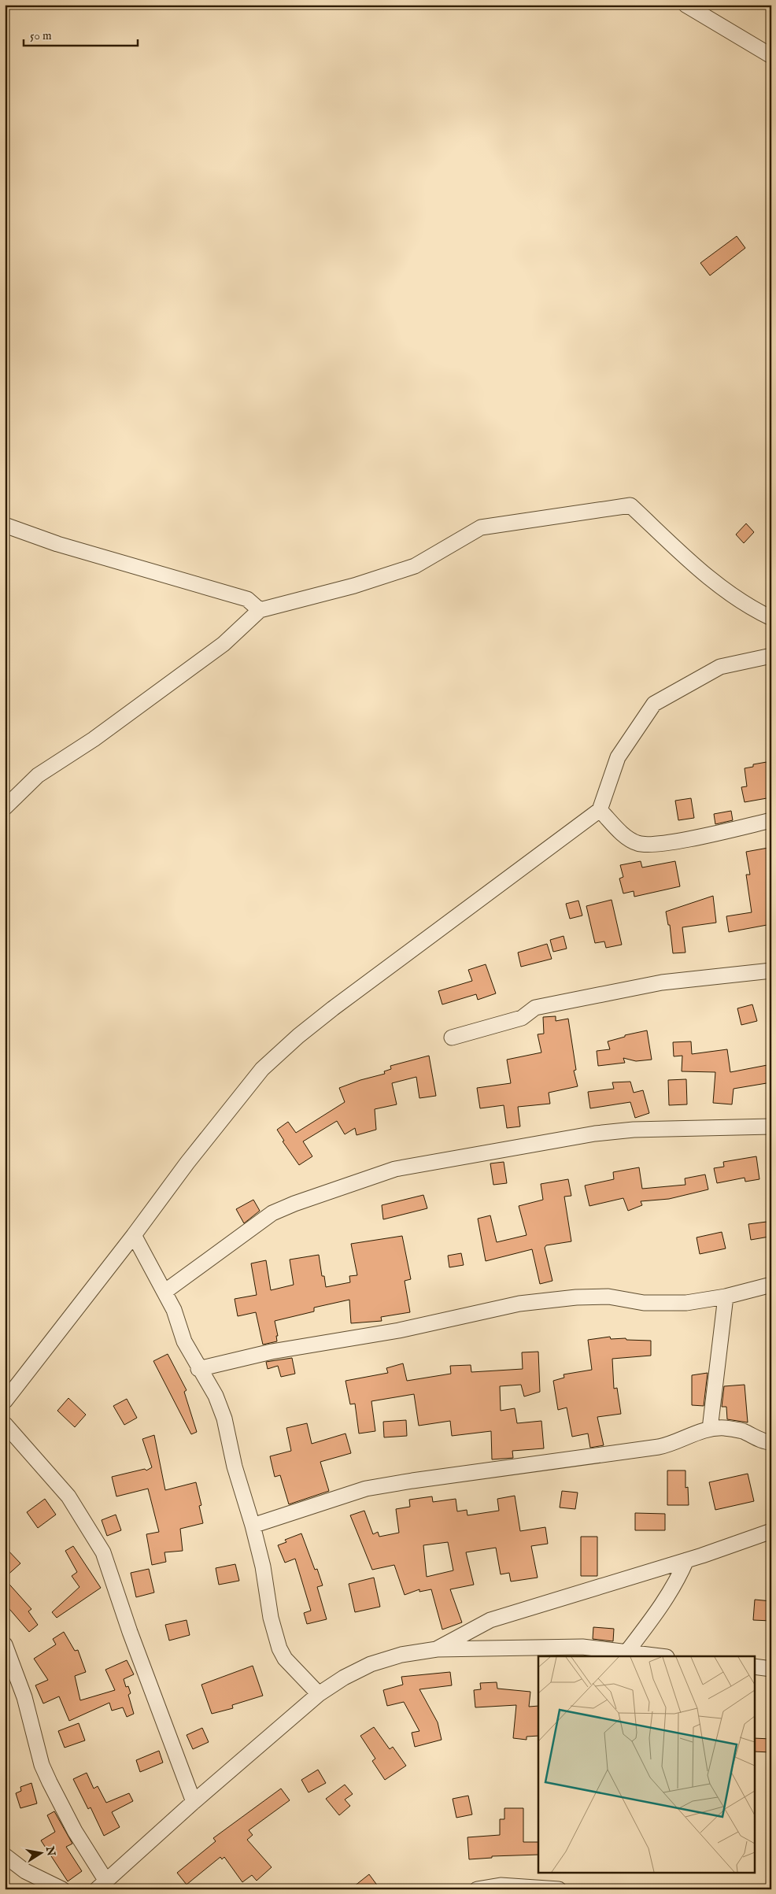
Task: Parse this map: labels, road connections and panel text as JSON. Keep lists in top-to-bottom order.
{
  "scale_bar": "50 m",
  "north": "right"
}
